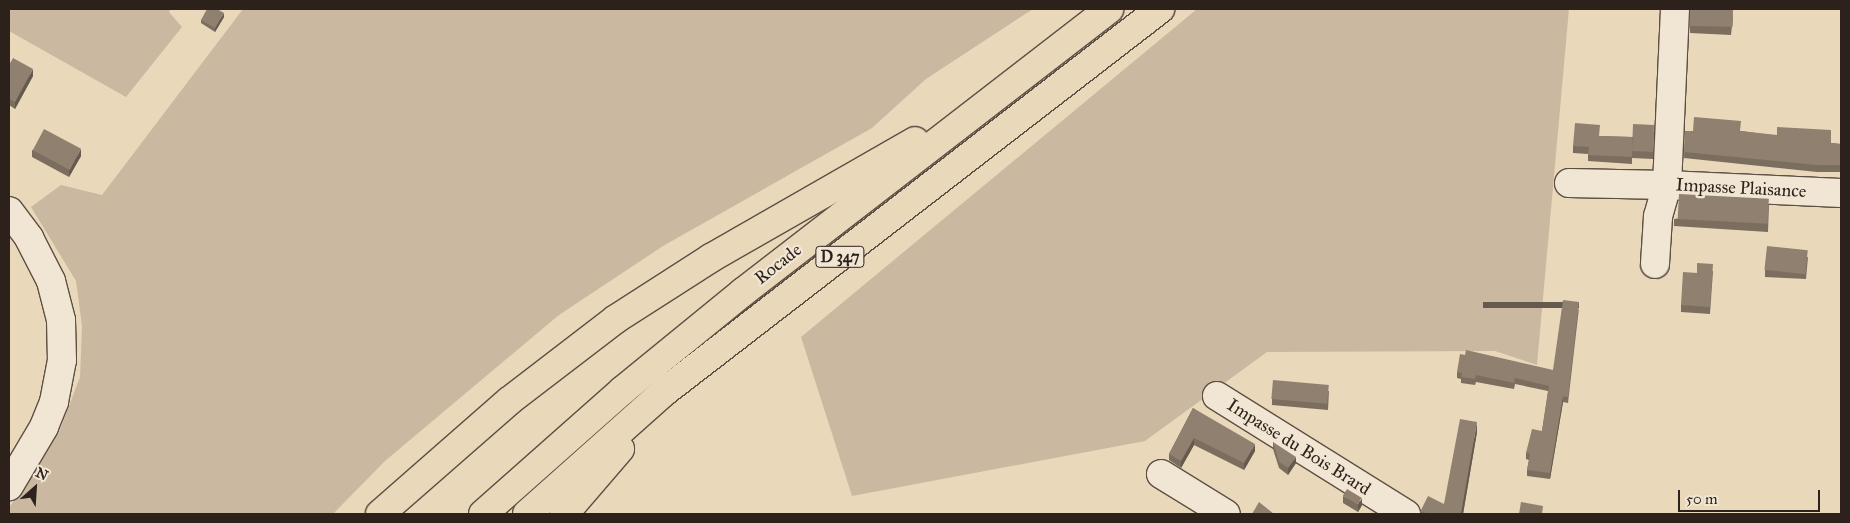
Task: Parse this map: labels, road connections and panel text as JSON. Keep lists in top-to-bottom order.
{
  "streets": {
    "highway": ["D 347", "Rocade"],
    "street": ["Impasse Plaisance", "Impasse du Bois Brard"]
  },
  "scale_bar": "50 m",
  "north": "top right"
}
